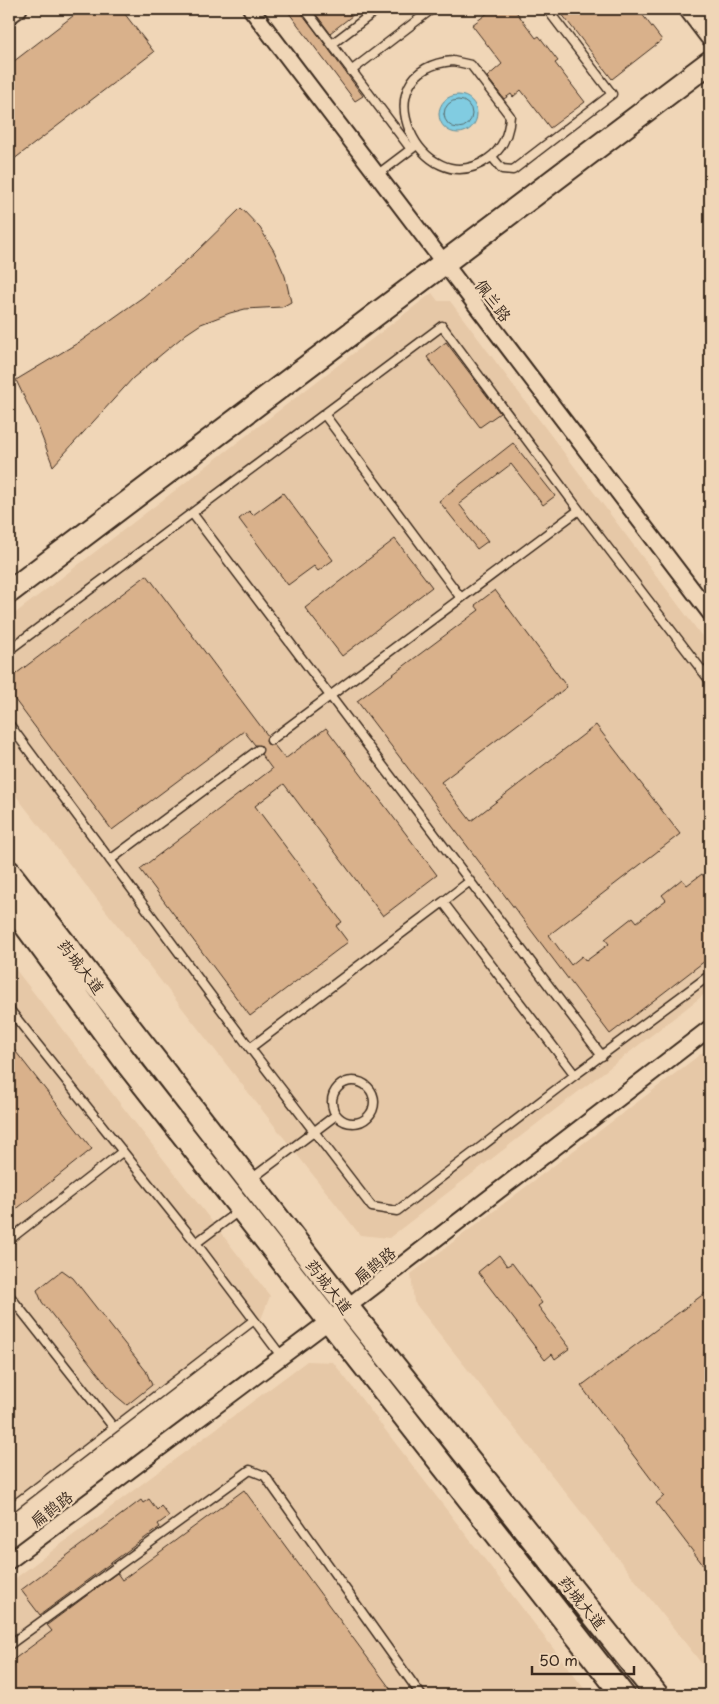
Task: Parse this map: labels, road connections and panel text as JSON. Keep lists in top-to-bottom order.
{
  "streets": {
    "main road": ["药城大道"],
    "street": ["佩兰路", "扁鹊路"]
  },
  "crossings": [
    ["药城大道", "扁鹊路"]
  ],
  "scale_bar": "50 m"
}
